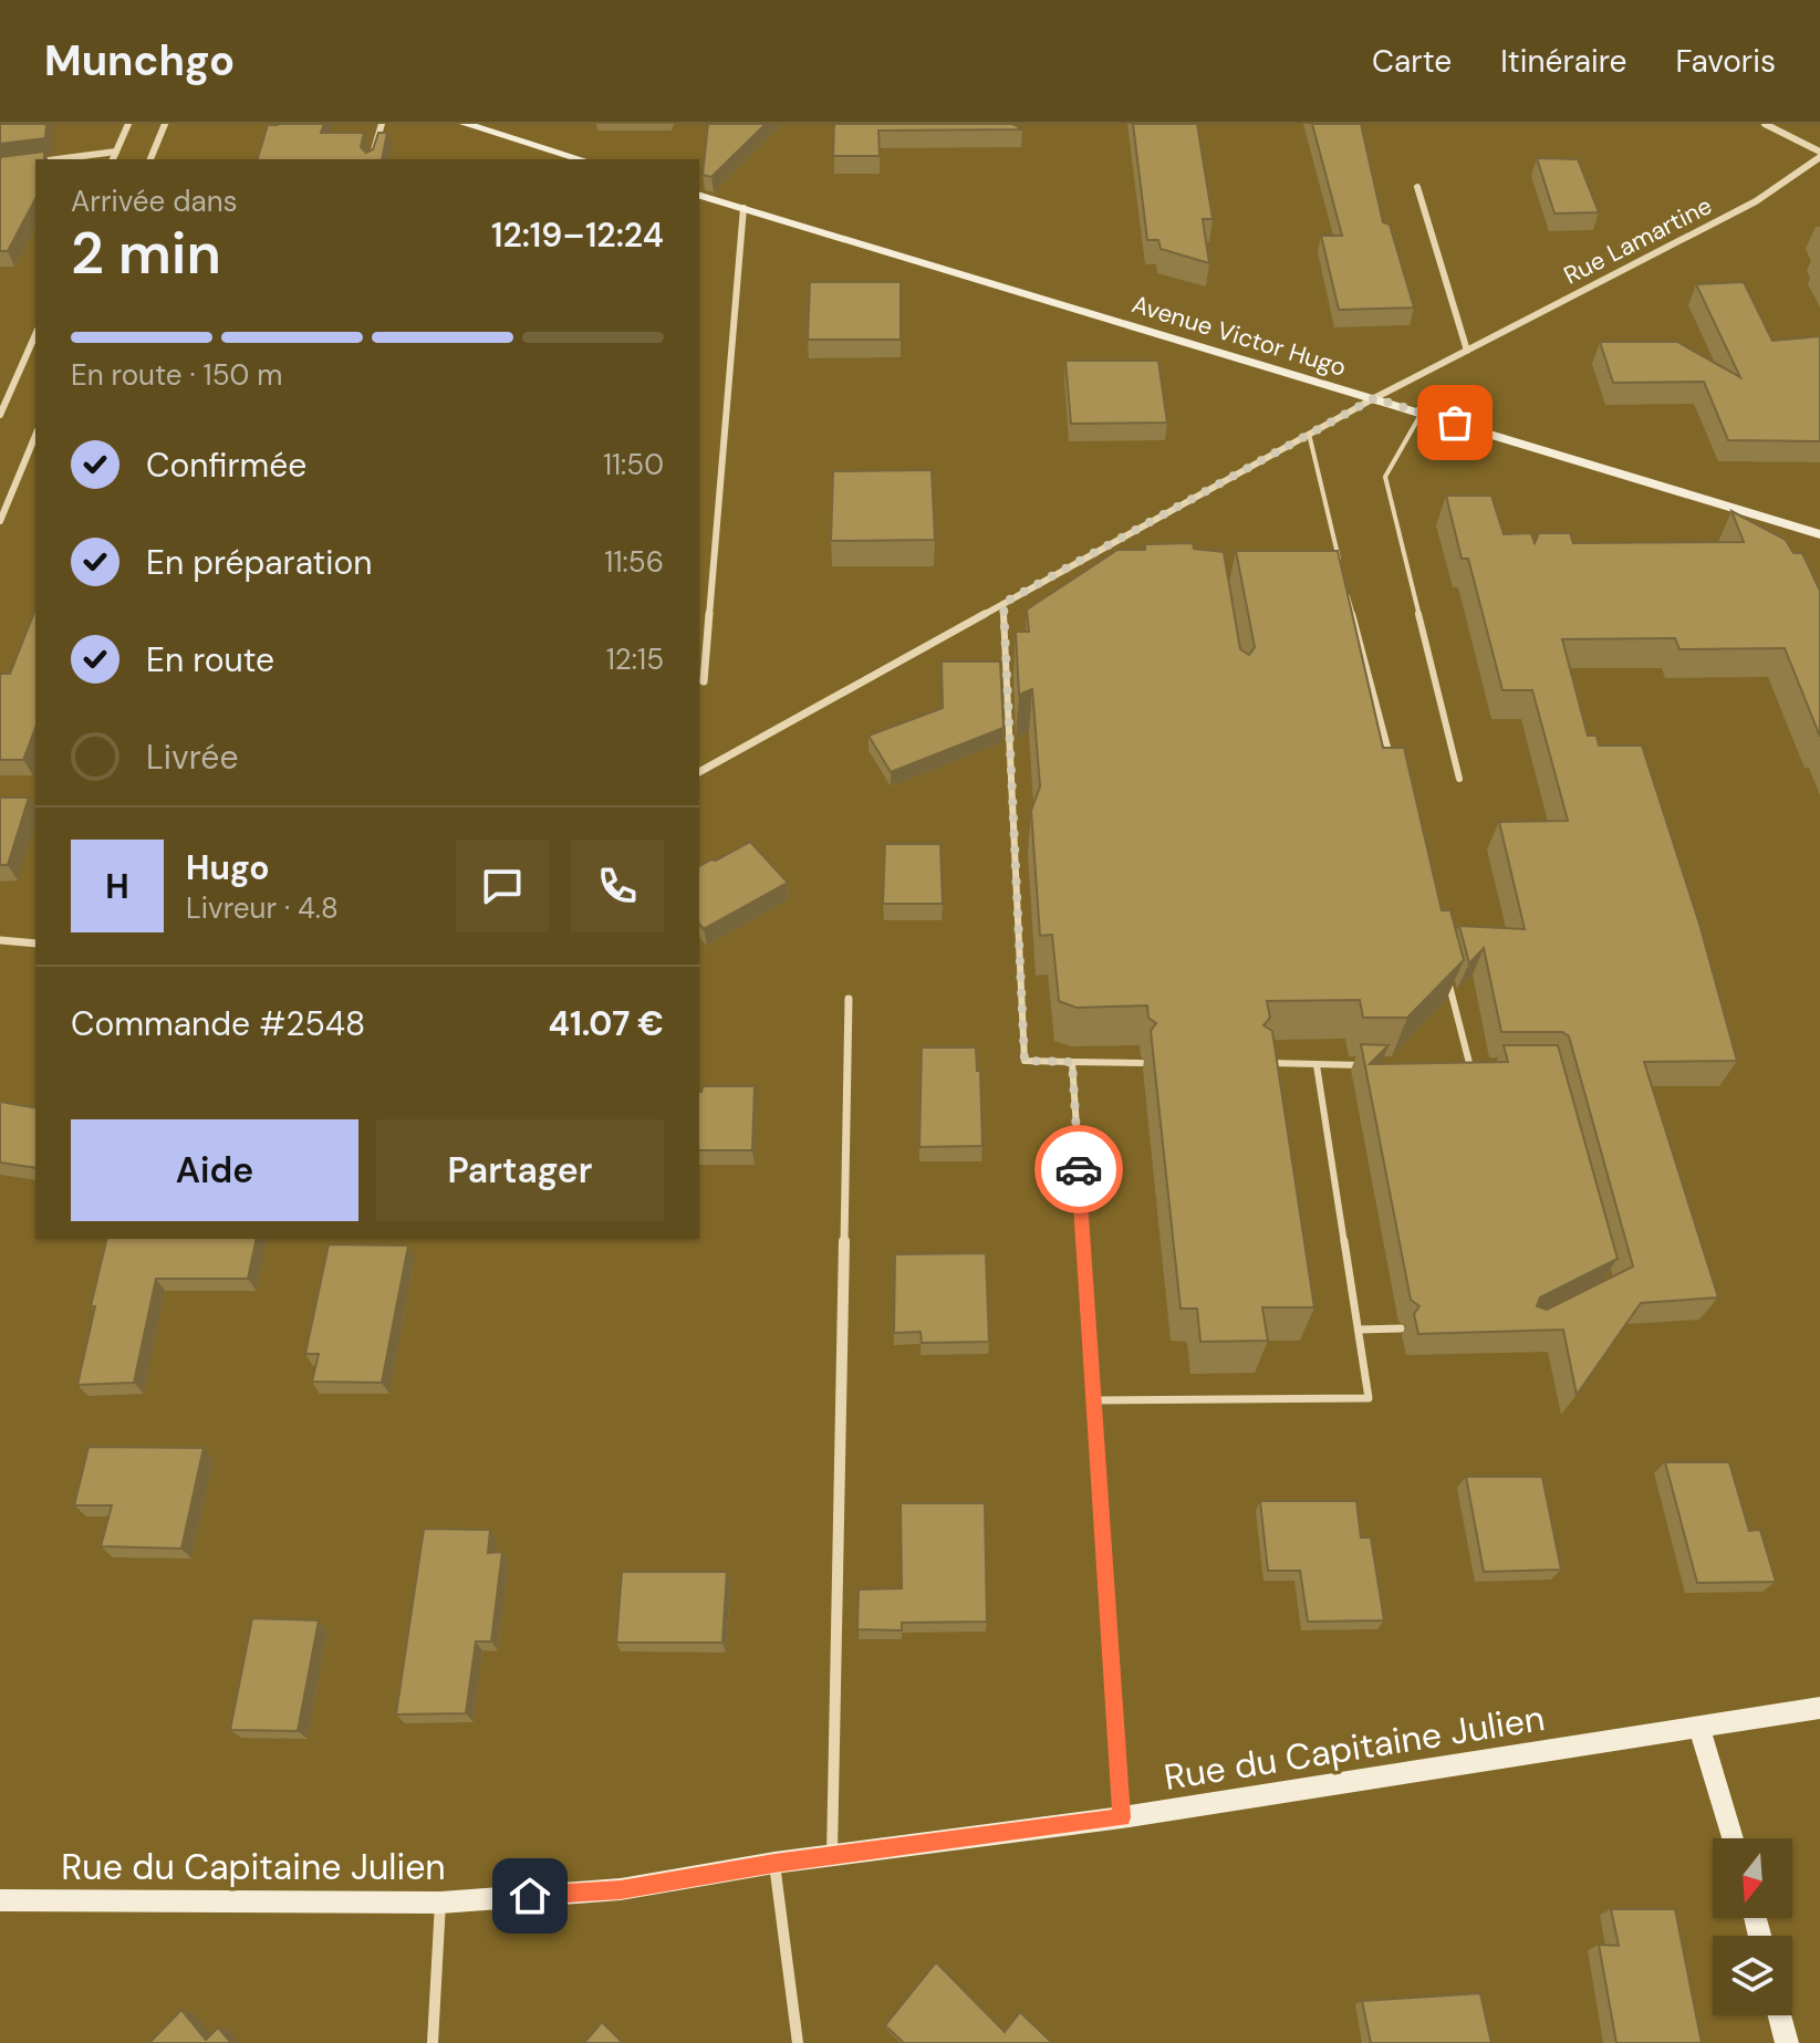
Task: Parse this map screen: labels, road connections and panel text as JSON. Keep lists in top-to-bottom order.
{
  "streets": {
    "street": ["Rue Lamartine", "Avenue Victor Hugo", "Rue du Capitaine Julien"]
  },
  "crossings": [
    ["Rue Lamartine", "Avenue Victor Hugo"]
  ],
  "north": "bottom",
  "page": {
    "header": "Munchgo",
    "nav": ["Carte", "Itinéraire", "Favoris"],
    "heading": ["2 min", "Arrivée dans", "12:19–12:24"],
    "panel": [
      "Hugo",
      "Livreur · 4.8",
      "Commande #2548",
      "41.07 €"
    ],
    "bar": "En route · 150 m",
    "list": [
      ["Confirmée", "11:50"],
      ["En préparation", "11:56"],
      ["En route", "12:15"],
      "Livrée"
    ],
    "round": "H",
    "buttons": ["Aide", "Partager"]
  }
}
